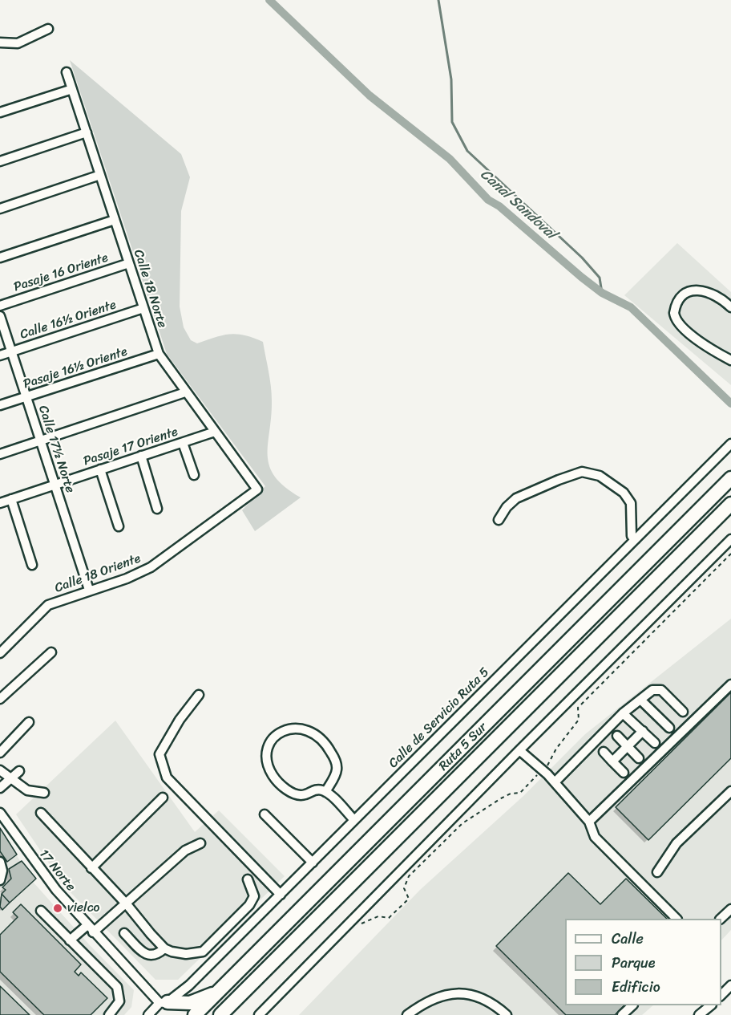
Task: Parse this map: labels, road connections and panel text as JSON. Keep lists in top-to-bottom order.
{
  "streets": {
    "highway": ["Ruta 5 Sur"],
    "street": [
      "Pasaje 16 Oriente",
      "Calle 18 Norte",
      "Calle 16½ Oriente",
      "Pasaje 16½ Oriente",
      "Pasaje 17 Oriente",
      "Calle 17½ Norte",
      "Calle 18 Oriente",
      "Calle de Servicio Ruta 5",
      "17 Norte"
    ]
  },
  "crossings": [
    ["Pasaje 16 Oriente", "Calle 18 Norte"],
    ["Calle 18 Norte", "Calle 16½ Oriente"],
    ["Calle 18 Norte", "Pasaje 16½ Oriente"],
    ["Calle 18 Norte", "Pasaje 17 Oriente"],
    ["Calle 18 Norte", "Calle 18 Oriente"],
    ["Calle 16½ Oriente", "Calle 17½ Norte"],
    ["Pasaje 16½ Oriente", "Calle 17½ Norte"],
    ["Pasaje 17 Oriente", "Calle 17½ Norte"],
    ["Calle 17½ Norte", "Calle 18 Oriente"],
    ["Calle de Servicio Ruta 5", "17 Norte"]
  ],
  "water": ["Canal Sandoval"],
  "places": ["vielco"],
  "legend": ["Calle", "Parque", "Edificio"]
}
